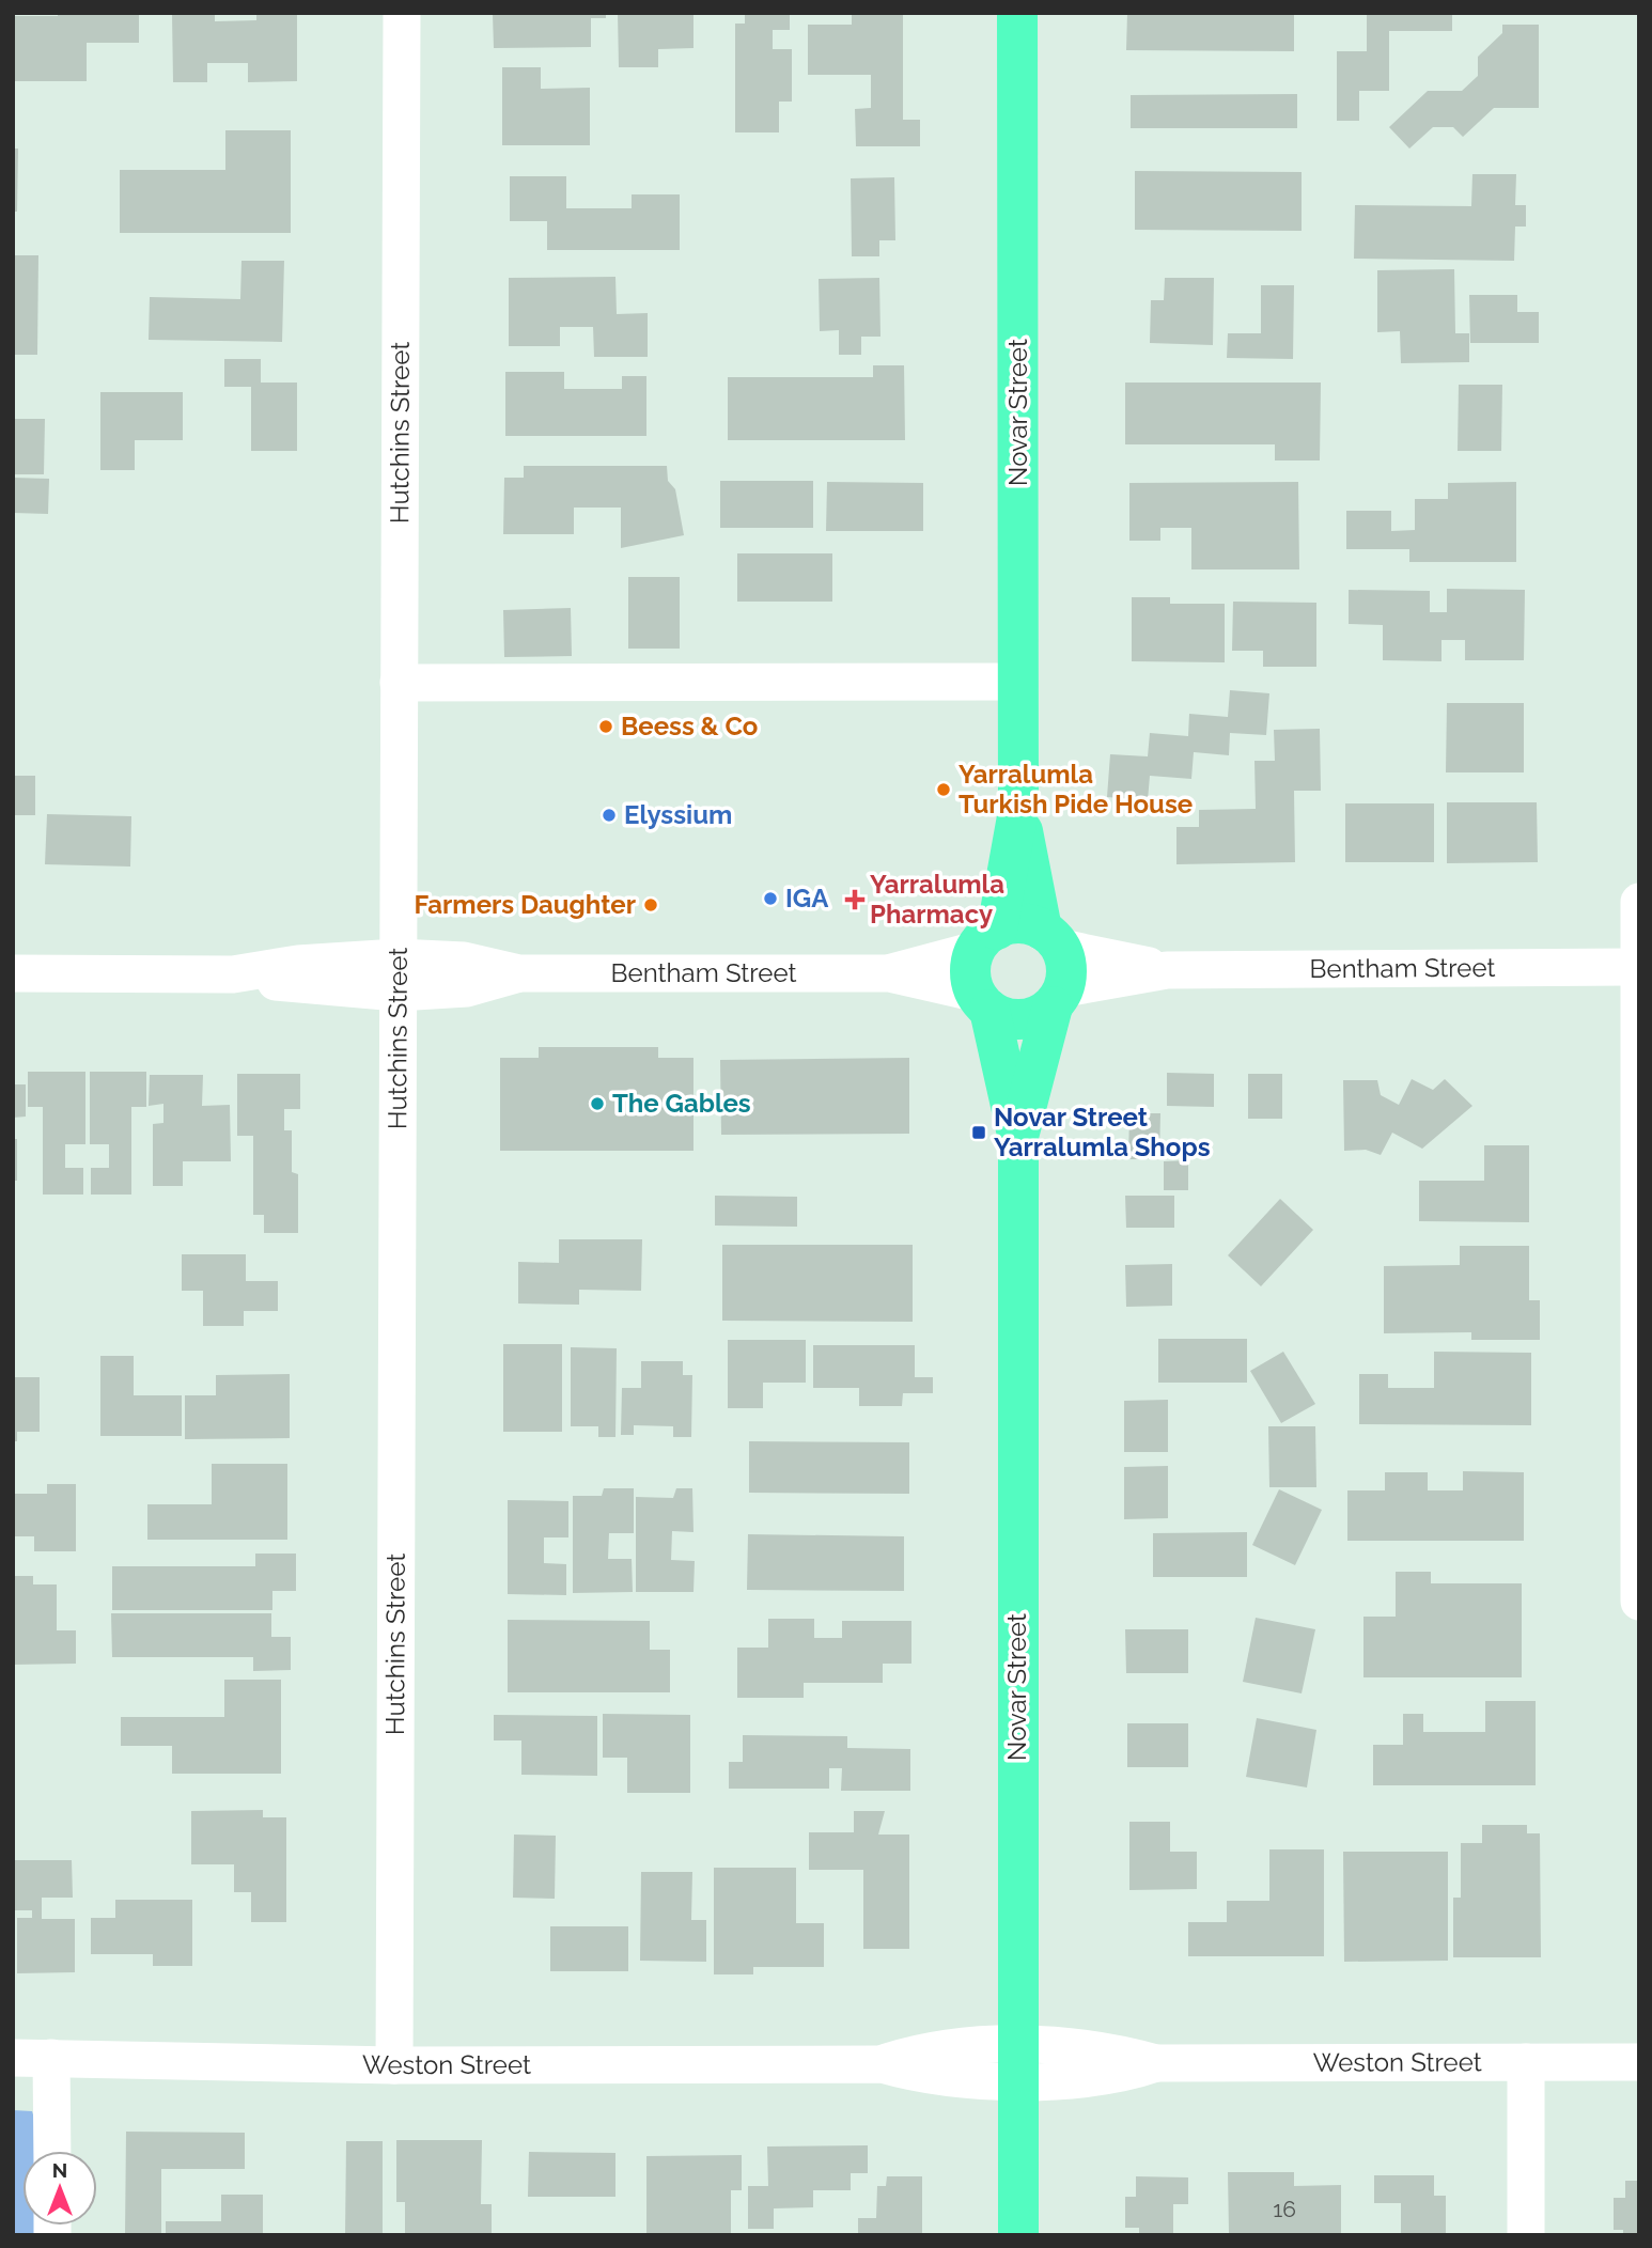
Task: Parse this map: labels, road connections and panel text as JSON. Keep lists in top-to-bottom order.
{
  "streets": {
    "main road": ["Novar Street"],
    "street": ["Hutchins Street", "Bentham Street", "Weston Street"]
  },
  "crossings": [
    ["Novar Street", "Bentham Street"],
    ["Novar Street", "Weston Street"],
    ["Hutchins Street", "Bentham Street"],
    ["Hutchins Street", "Weston Street"]
  ],
  "places": {
    "other": [
      "Beess & Co",
      "Yarralumla Turkish Pide House",
      "Elyssium",
      "IGA",
      "Farmers Daughter",
      "The Gables"
    ],
    "health": ["Yarralumla Pharmacy"],
    "transit": ["Novar Street Yarralumla Shops"]
  },
  "house_numbers": ["16"],
  "north": "top"
}
